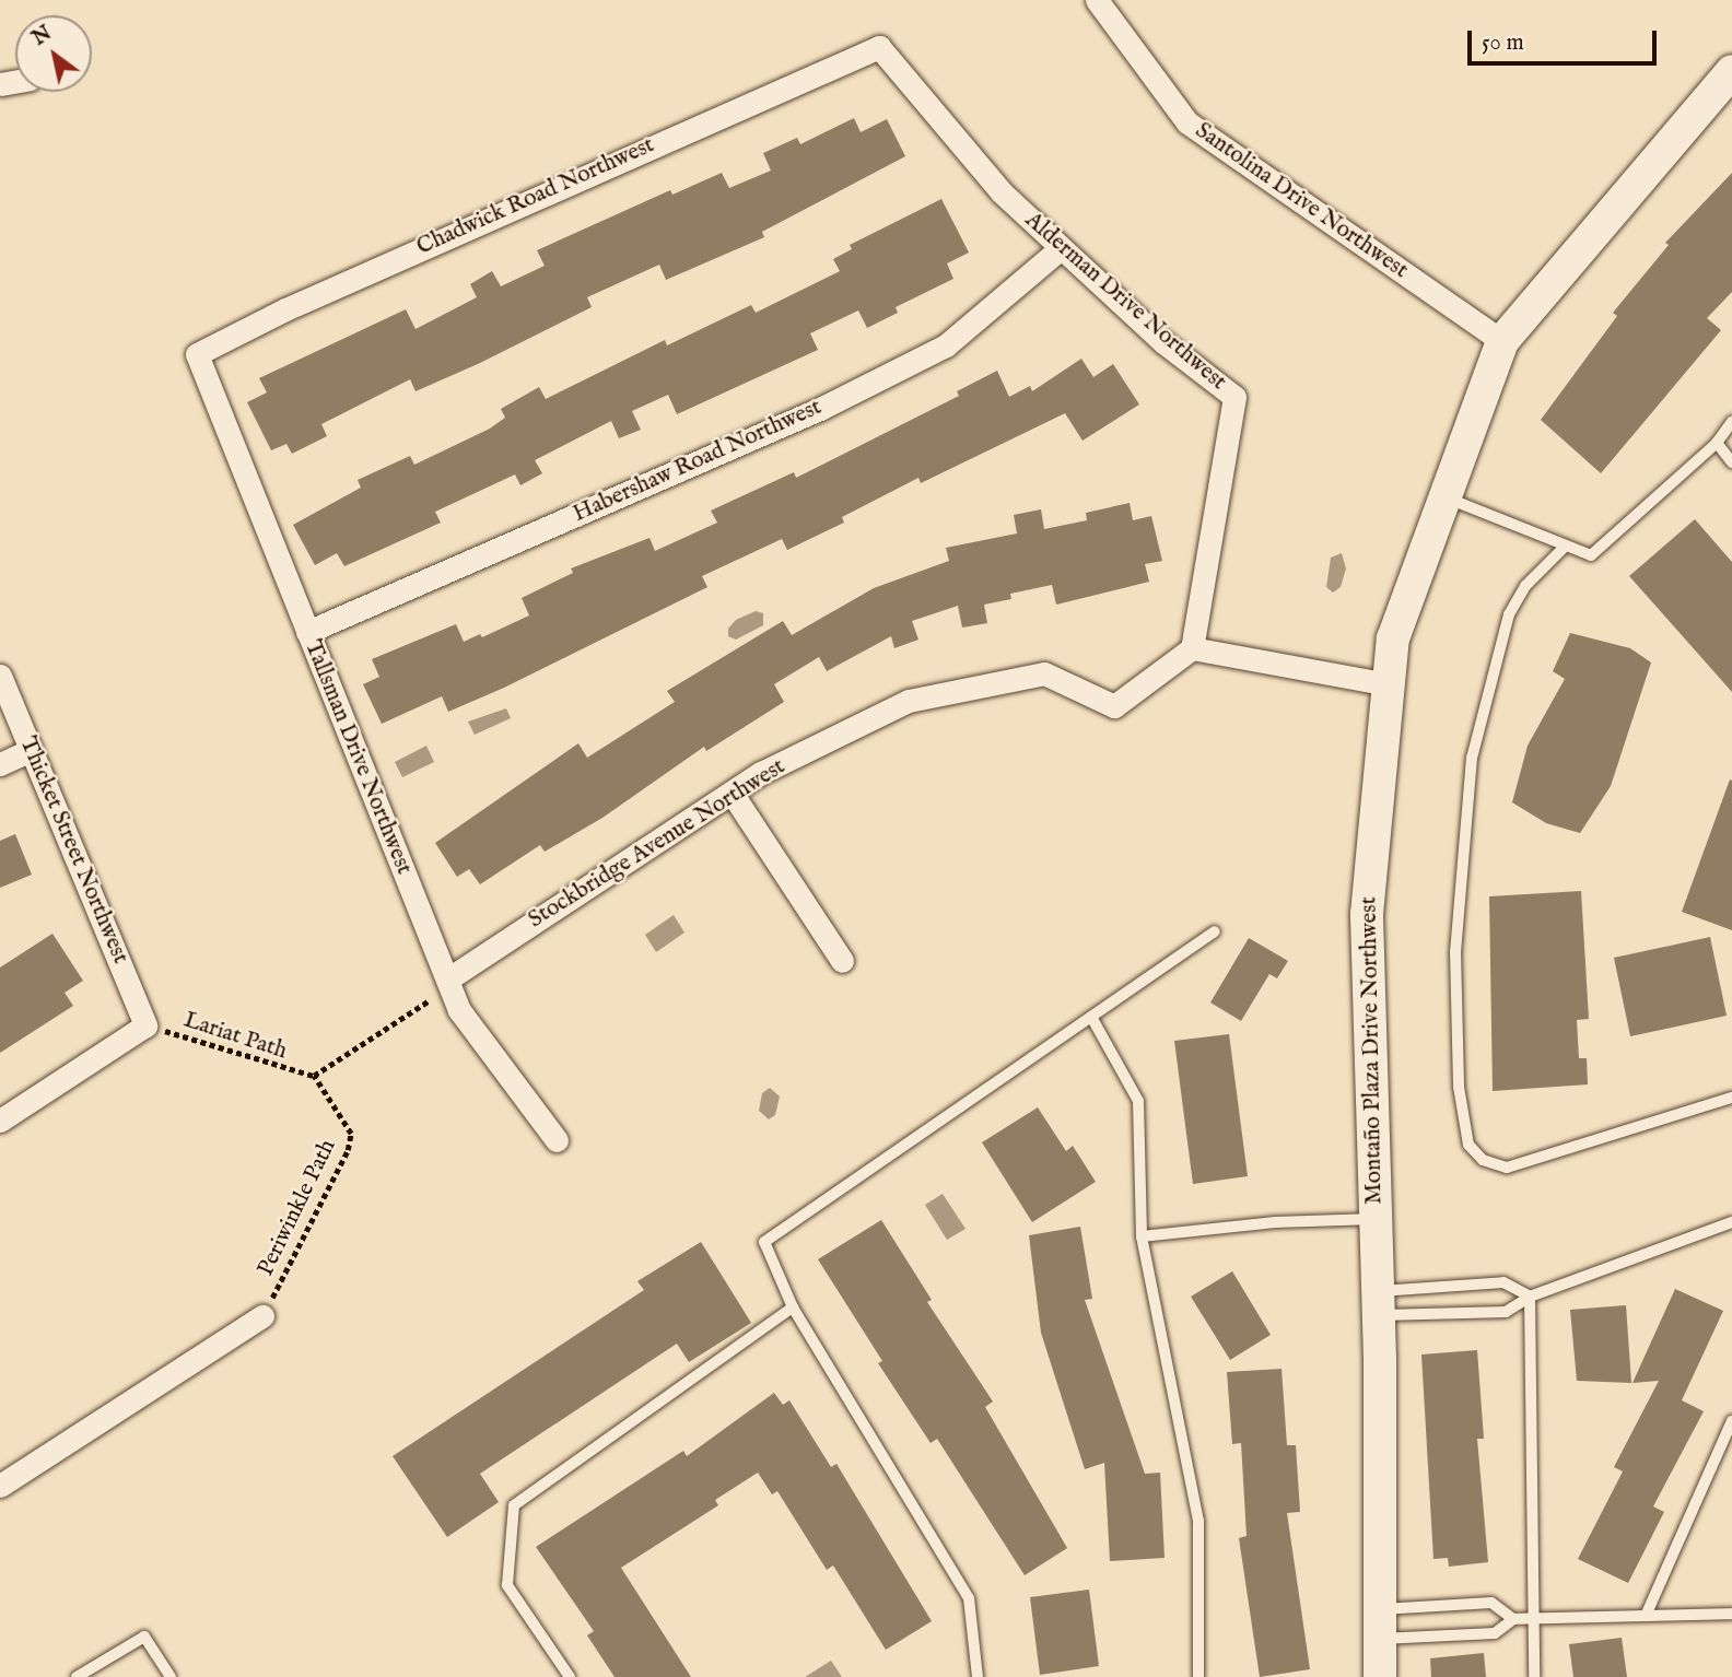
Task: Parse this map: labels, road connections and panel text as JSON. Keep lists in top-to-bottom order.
{
  "streets": {
    "street": [
      "Chadwick Road Northwest",
      "Santolina Drive Northwest",
      "Alderman Drive Northwest",
      "Habershaw Road Northwest",
      "Tallsman Drive Northwest",
      "Stockbridge Avenue Northwest",
      "Thicket Street Northwest",
      "Montaño Plaza Drive Northwest"
    ],
    "path": ["Lariat Path", "Periwinkle Path"]
  },
  "crossings": [
    ["Chadwick Road Northwest", "Alderman Drive Northwest"],
    ["Chadwick Road Northwest", "Tallsman Drive Northwest"],
    ["Santolina Drive Northwest", "Montaño Plaza Drive Northwest"],
    ["Alderman Drive Northwest", "Habershaw Road Northwest"],
    ["Alderman Drive Northwest", "Stockbridge Avenue Northwest"],
    ["Habershaw Road Northwest", "Tallsman Drive Northwest"],
    ["Tallsman Drive Northwest", "Stockbridge Avenue Northwest"],
    ["Thicket Street Northwest", "Lariat Path"],
    ["Lariat Path", "Periwinkle Path"]
  ],
  "scale_bar": "50 m",
  "north": "top left"
}
